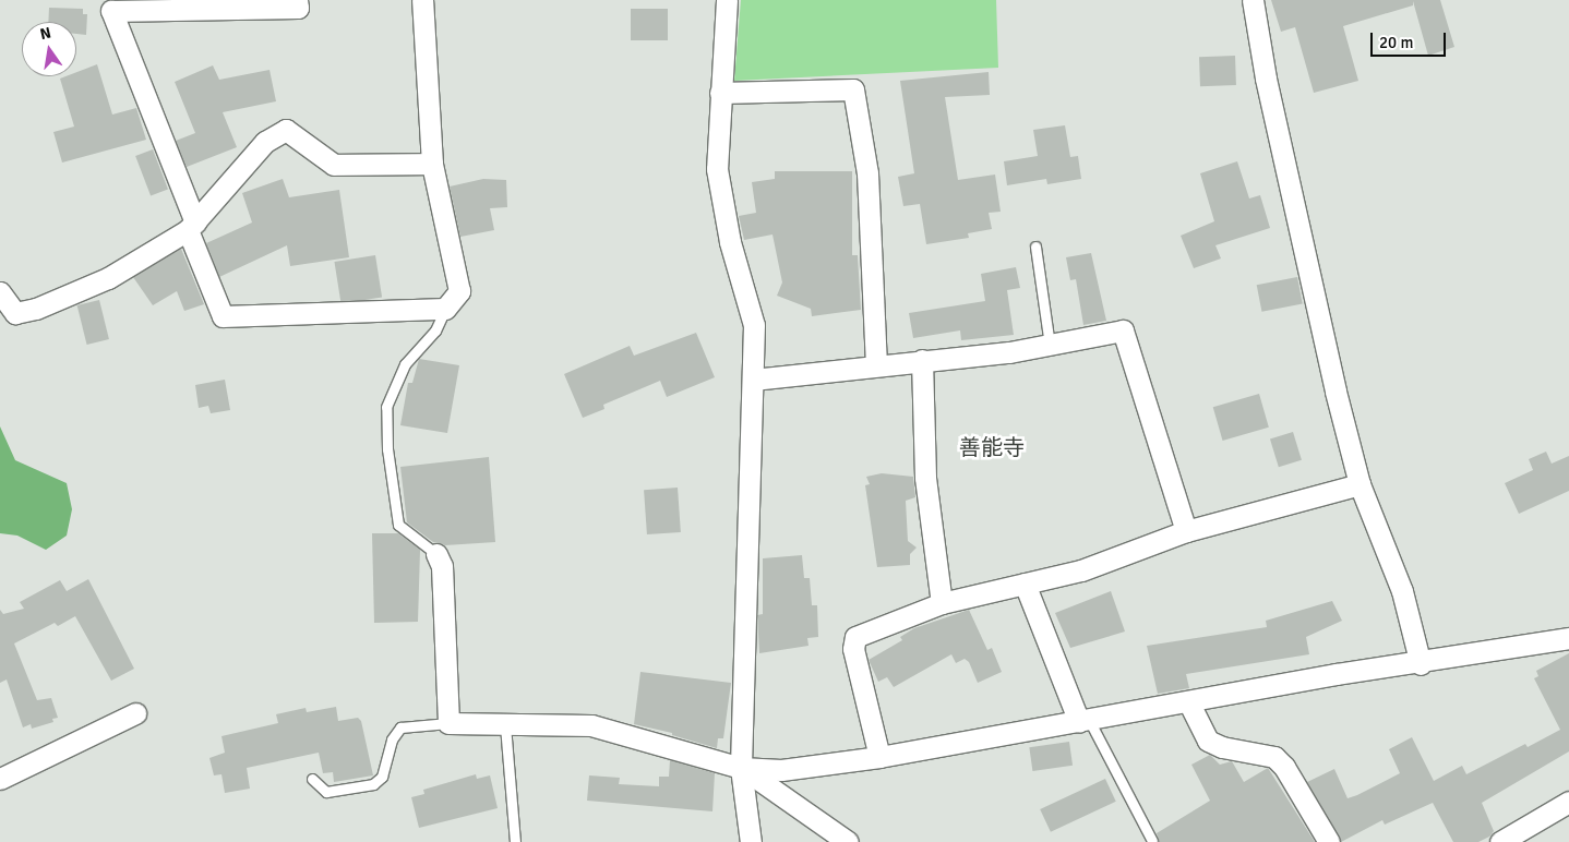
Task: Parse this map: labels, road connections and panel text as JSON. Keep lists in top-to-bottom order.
{
  "districts": ["善能寺"],
  "scale_bar": "20 m",
  "north": "top"
}
